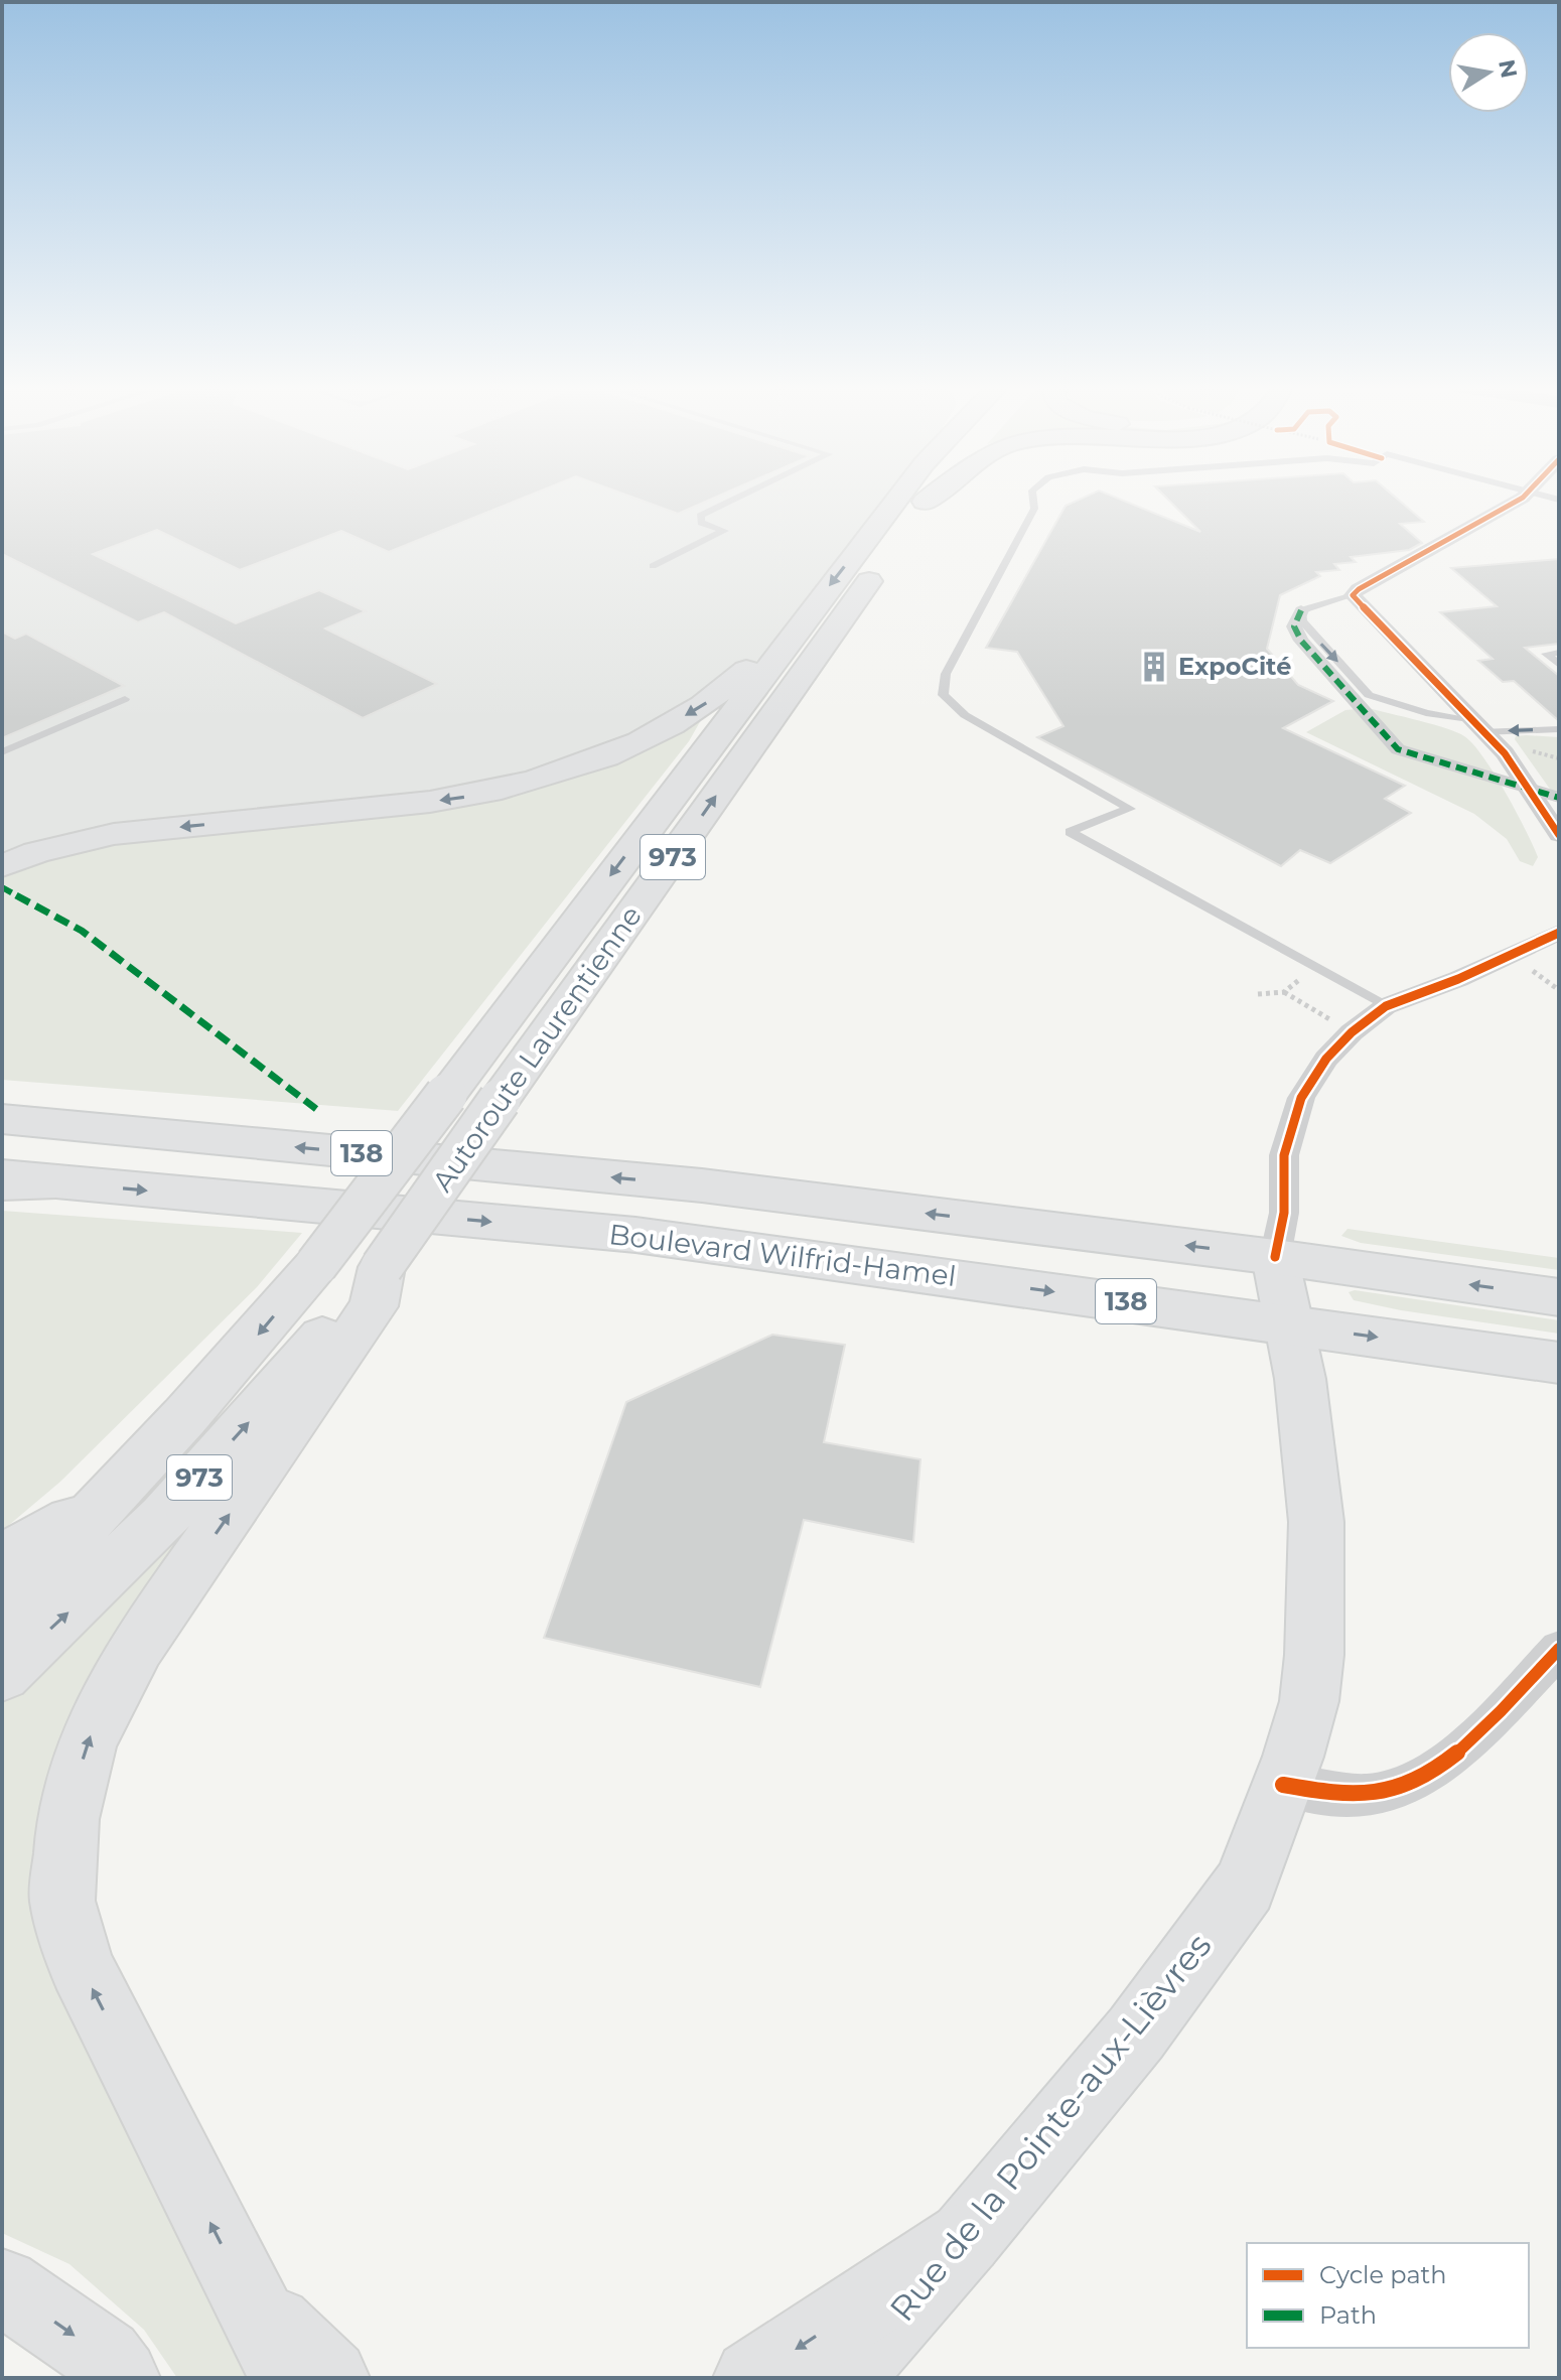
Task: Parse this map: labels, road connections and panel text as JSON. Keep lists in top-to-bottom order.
{
  "streets": {
    "main road": [
      "973",
      "Autoroute Laurentienne",
      "138",
      "Boulevard Wilfrid-Hamel",
      "Rue de la Pointe-aux-Lièvres"
    ]
  },
  "crossings": [
    ["Boulevard Wilfrid-Hamel", "Rue de la Pointe-aux-Lièvres"]
  ],
  "places": {
    "building": ["ExpoCité"]
  },
  "legend": ["Cycle path", "Path"],
  "north": "right"
}
